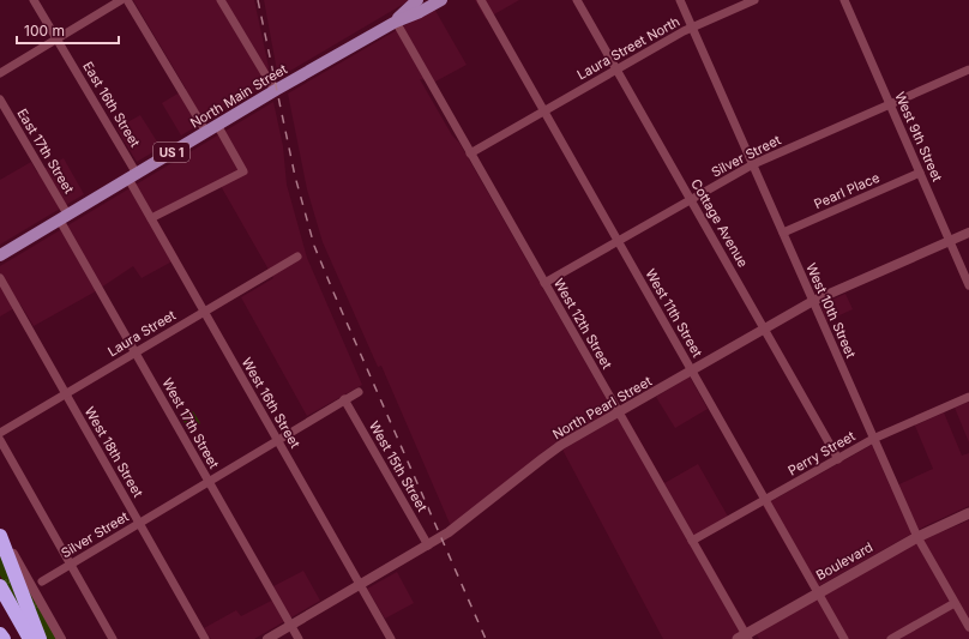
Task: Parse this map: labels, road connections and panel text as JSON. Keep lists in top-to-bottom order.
{
  "streets": {
    "main road": ["North Main Street", "US 1", "Boulevard"],
    "street": [
      "Laura Street North",
      "East 16th Street",
      "West 9th Street",
      "East 17th Street",
      "Silver Street",
      "Pearl Place",
      "Cottage Avenue",
      "West 10th Street",
      "West 11th Street",
      "West 12th Street",
      "Laura Street",
      "West 16th Street",
      "North Pearl Street",
      "West 17th Street",
      "West 18th Street",
      "Perry Street",
      "West 15th Street"
    ]
  },
  "crossings": [
    ["Laura Street North", "Cottage Avenue"],
    ["Laura Street North", "West 10th Street"],
    ["Laura Street North", "West 11th Street"],
    ["Laura Street North", "West 12th Street"],
    ["North Main Street", "East 16th Street"],
    ["North Main Street", "East 17th Street"],
    ["North Main Street", "West 12th Street"],
    ["North Main Street", "West 16th Street"],
    ["North Main Street", "West 17th Street"],
    ["East 16th Street", "West 16th Street"],
    ["West 9th Street", "Silver Street"],
    ["West 9th Street", "Pearl Place"],
    ["West 9th Street", "North Pearl Street"],
    ["East 17th Street", "West 17th Street"],
    ["Silver Street", "Cottage Avenue"],
    ["Silver Street", "West 10th Street"],
    ["Silver Street", "West 11th Street"],
    ["Silver Street", "West 12th Street"],
    ["Silver Street", "West 16th Street"],
    ["Silver Street", "West 17th Street"],
    ["Silver Street", "West 18th Street"],
    ["Silver Street", "West 15th Street"],
    ["Pearl Place", "West 10th Street"],
    ["Cottage Avenue", "North Pearl Street"],
    ["Cottage Avenue", "Perry Street"],
    ["West 10th Street", "North Pearl Street"],
    ["West 10th Street", "Perry Street"],
    ["West 10th Street", "Boulevard"],
    ["West 11th Street", "North Pearl Street"],
    ["West 11th Street", "Perry Street"],
    ["West 11th Street", "Boulevard"],
    ["West 12th Street", "North Pearl Street"],
    ["West 12th Street", "Perry Street"],
    ["West 12th Street", "Boulevard"],
    ["Laura Street", "West 16th Street"],
    ["Laura Street", "West 17th Street"],
    ["Laura Street", "West 18th Street"],
    ["West 16th Street", "North Pearl Street"],
    ["North Pearl Street", "West 17th Street"],
    ["North Pearl Street", "West 15th Street"]
  ],
  "scale_bar": "100 m"
}
